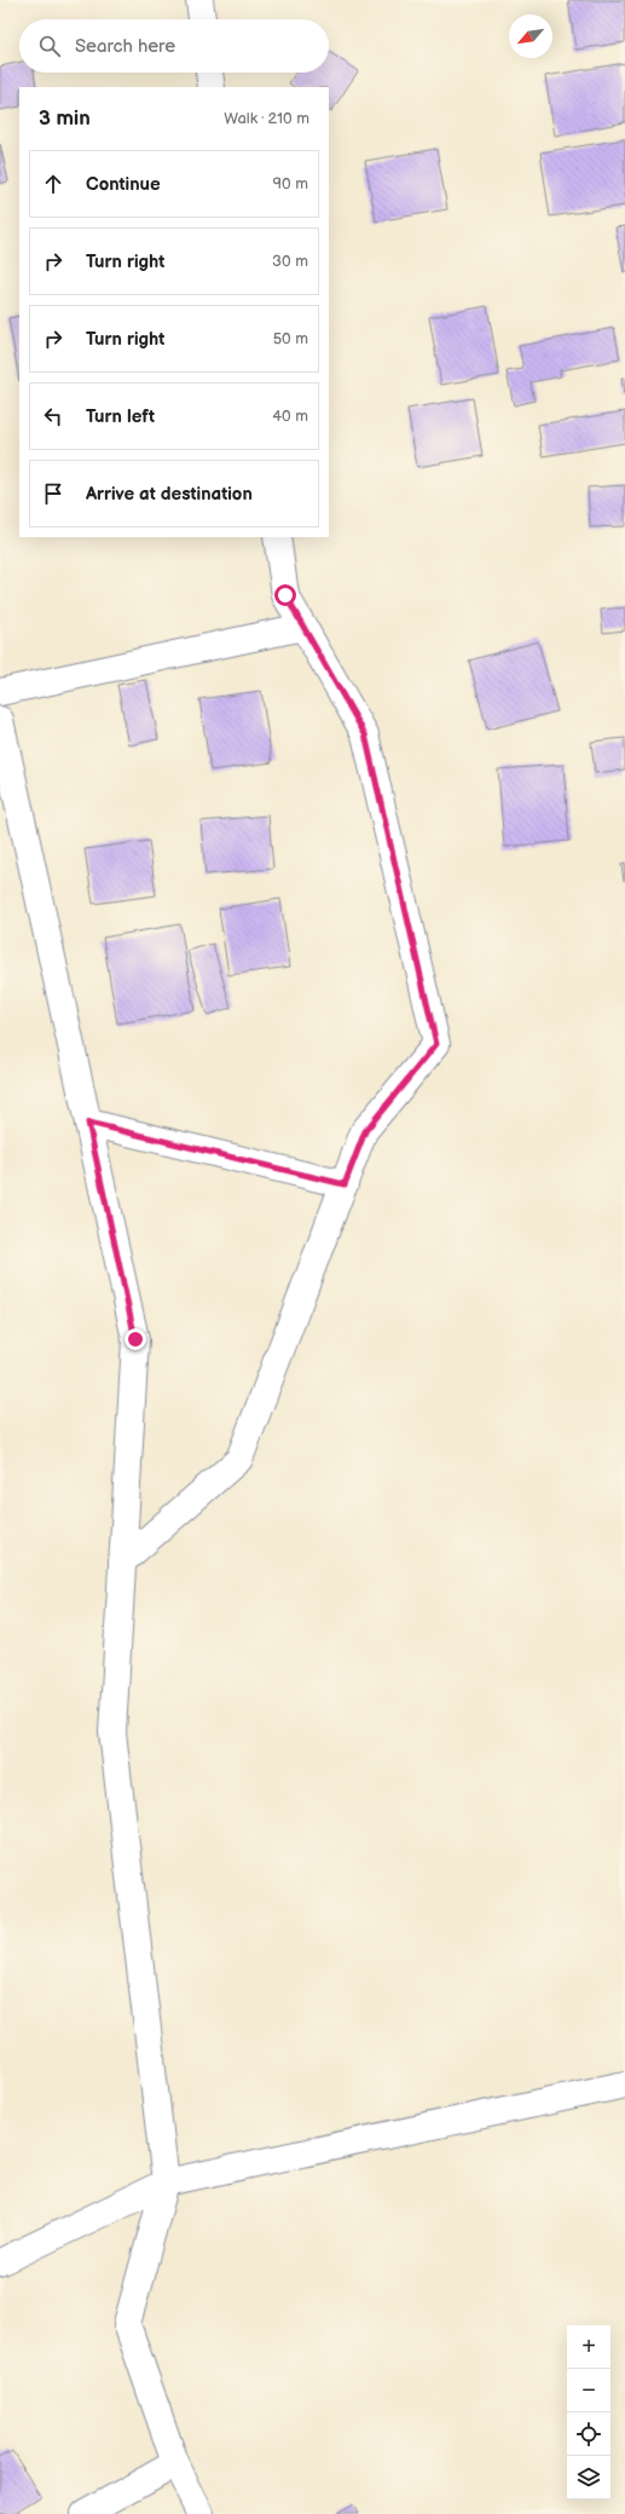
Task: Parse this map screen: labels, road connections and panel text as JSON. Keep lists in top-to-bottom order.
{
  "north": "bottom left",
  "page": {
    "search": "Search here",
    "heading": ["3 min", "Walk · 210 m"],
    "list": [
      ["Continue", "90 m"],
      ["Turn right", "30 m"],
      ["Turn right", "50 m"],
      ["Turn left", "40 m"],
      "Arrive at destination"
    ],
    "map_buttons": ["+", "−"]
  }
}
